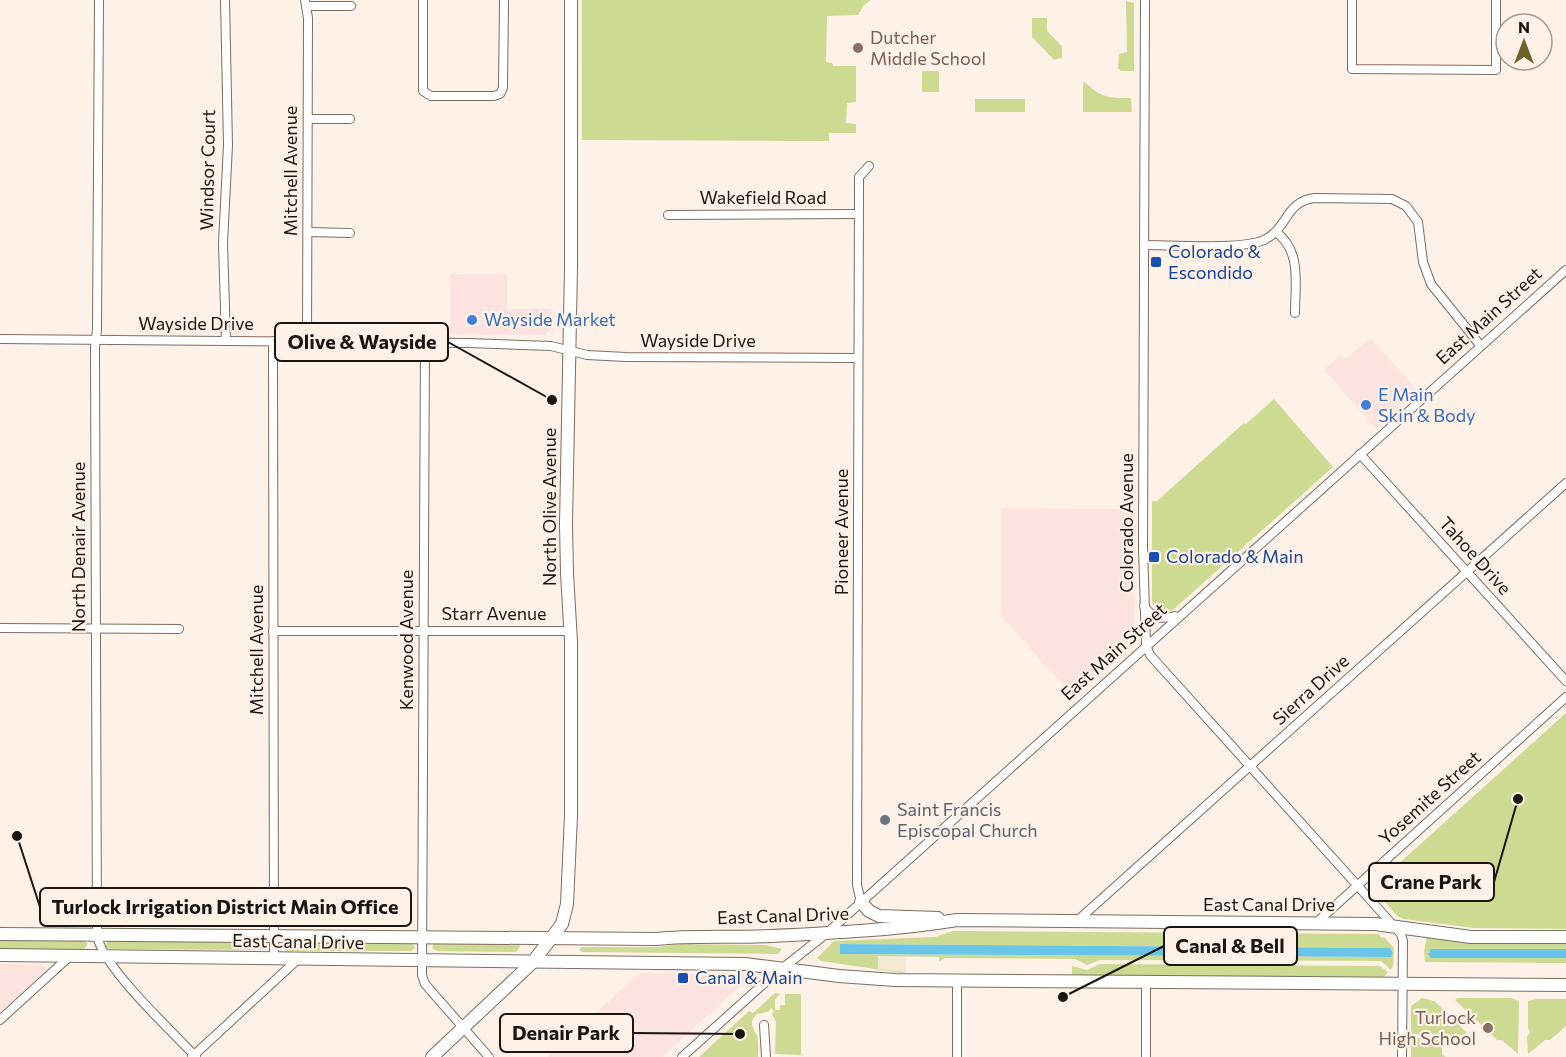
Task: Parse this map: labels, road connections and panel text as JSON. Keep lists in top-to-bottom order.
{
  "streets": {
    "main road": ["North Olive Avenue", "East Canal Drive"],
    "street": [
      "Windsor Court",
      "Mitchell Avenue",
      "Wakefield Road",
      "East Main Street",
      "Wayside Drive",
      "Colorado Avenue",
      "Pioneer Avenue",
      "North Denair Avenue",
      "Tahoe Drive",
      "Starr Avenue",
      "Kenwood Avenue",
      "Sierra Drive",
      "Yosemite Street"
    ]
  },
  "crossings": [
    ["Windsor Court", "Wayside Drive"],
    ["Mitchell Avenue", "Wayside Drive"],
    ["Mitchell Avenue", "Starr Avenue"],
    ["Mitchell Avenue", "East Canal Drive"],
    ["Wakefield Road", "Pioneer Avenue"],
    ["East Main Street", "Colorado Avenue"],
    ["East Main Street", "Pioneer Avenue"],
    ["East Main Street", "Tahoe Drive"],
    ["East Main Street", "East Canal Drive"],
    ["Wayside Drive", "North Olive Avenue"],
    ["Wayside Drive", "Pioneer Avenue"],
    ["Wayside Drive", "North Denair Avenue"],
    ["Wayside Drive", "Kenwood Avenue"],
    ["North Olive Avenue", "Starr Avenue"],
    ["North Olive Avenue", "Kenwood Avenue"],
    ["North Olive Avenue", "East Canal Drive"],
    ["North Denair Avenue", "East Canal Drive"],
    ["Tahoe Drive", "Sierra Drive"],
    ["Starr Avenue", "Kenwood Avenue"],
    ["Kenwood Avenue", "East Canal Drive"],
    ["Sierra Drive", "East Canal Drive"],
    ["Yosemite Street", "East Canal Drive"]
  ],
  "places": {
    "other": [
      "Dutcher Middle School",
      "Wayside Market",
      "Olive & Wayside",
      "E Main Skin & Body",
      "Crane Park",
      "Saint Francis Episcopal Church",
      "Turlock Irrigation District Main Office",
      "Canal & Bell",
      "Turlock High School",
      "Denair Park"
    ],
    "transit": ["Colorado & Escondido", "Colorado & Main", "Canal & Main"]
  },
  "north": "top"
}
